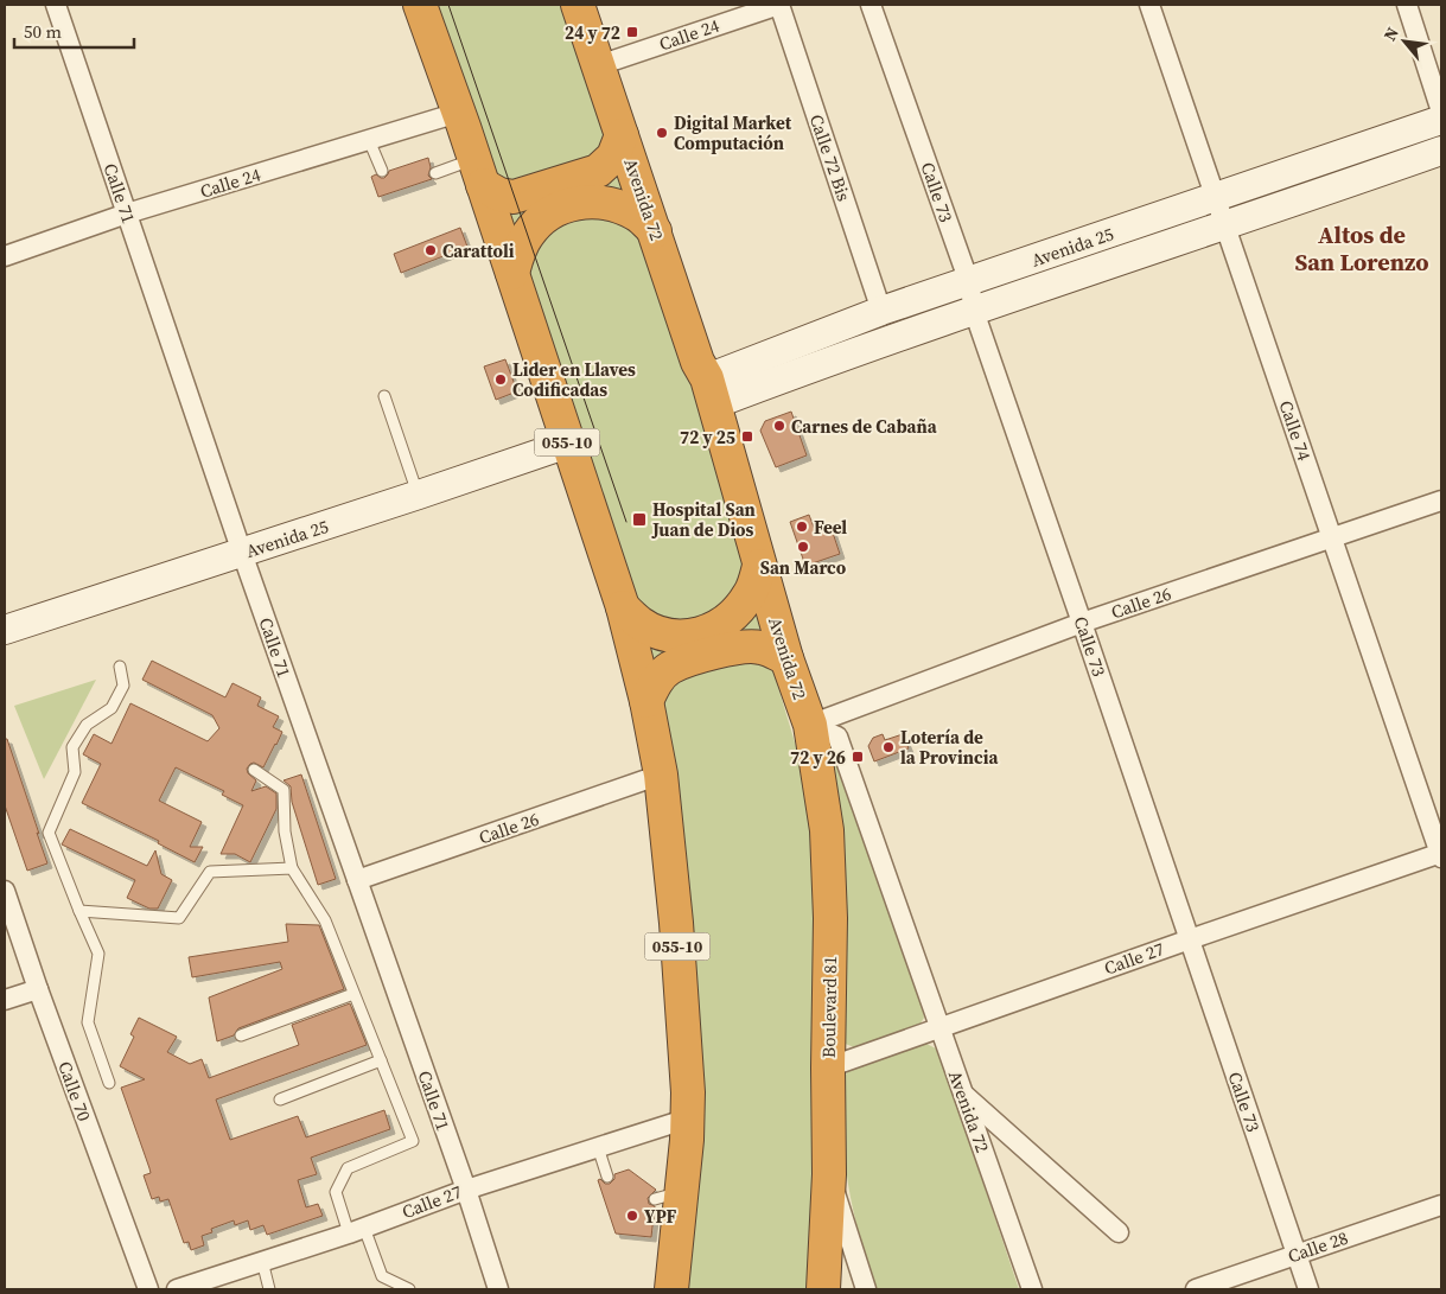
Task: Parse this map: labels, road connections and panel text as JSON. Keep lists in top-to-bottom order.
{
  "streets": {
    "highway": ["Avenida 72", "055-10", "Boulevard 81"],
    "main road": ["Avenida 25"],
    "street": [
      "Calle 24",
      "Calle 72 Bis",
      "Calle 73",
      "Calle 71",
      "Calle 74",
      "Calle 26",
      "Calle 27",
      "Calle 70",
      "Calle 28"
    ]
  },
  "crossings": [
    ["Calle 24", "Calle 72 Bis"],
    ["Calle 24", "Calle 71"],
    ["Calle 24", "Avenida 72"],
    ["Calle 24", "055-10"],
    ["Calle 72 Bis", "Avenida 25"],
    ["Calle 73", "Avenida 25"],
    ["Calle 73", "Calle 26"],
    ["Calle 73", "Calle 27"],
    ["Calle 73", "Calle 28"],
    ["Calle 71", "Avenida 25"],
    ["Calle 71", "Calle 26"],
    ["Calle 71", "Calle 27"],
    ["Avenida 72", "Avenida 25"],
    ["Avenida 72", "Calle 26"],
    ["Avenida 72", "Calle 27"],
    ["Avenida 72", "Boulevard 81"],
    ["Avenida 25", "Calle 74"],
    ["Avenida 25", "055-10"],
    ["Calle 74", "Calle 26"],
    ["Calle 74", "Calle 27"],
    ["055-10", "Calle 26"],
    ["055-10", "Calle 27"],
    ["Calle 26", "Boulevard 81"],
    ["Calle 27", "Boulevard 81"]
  ],
  "districts": ["Altos de San Lorenzo"],
  "places": {
    "transit": [
      "24 y 72",
      "72 y 25",
      "Hospital San Juan de Dios",
      "72 y 26"
    ],
    "other": [
      "Digital Market Computación",
      "Carattoli",
      "Lider en Llaves Codificadas",
      "Carnes de Cabaña",
      "Feel",
      "San Marco",
      "Lotería de la Provincia",
      "YPF"
    ]
  },
  "scale_bar": "50 m",
  "north": "top left"
}
